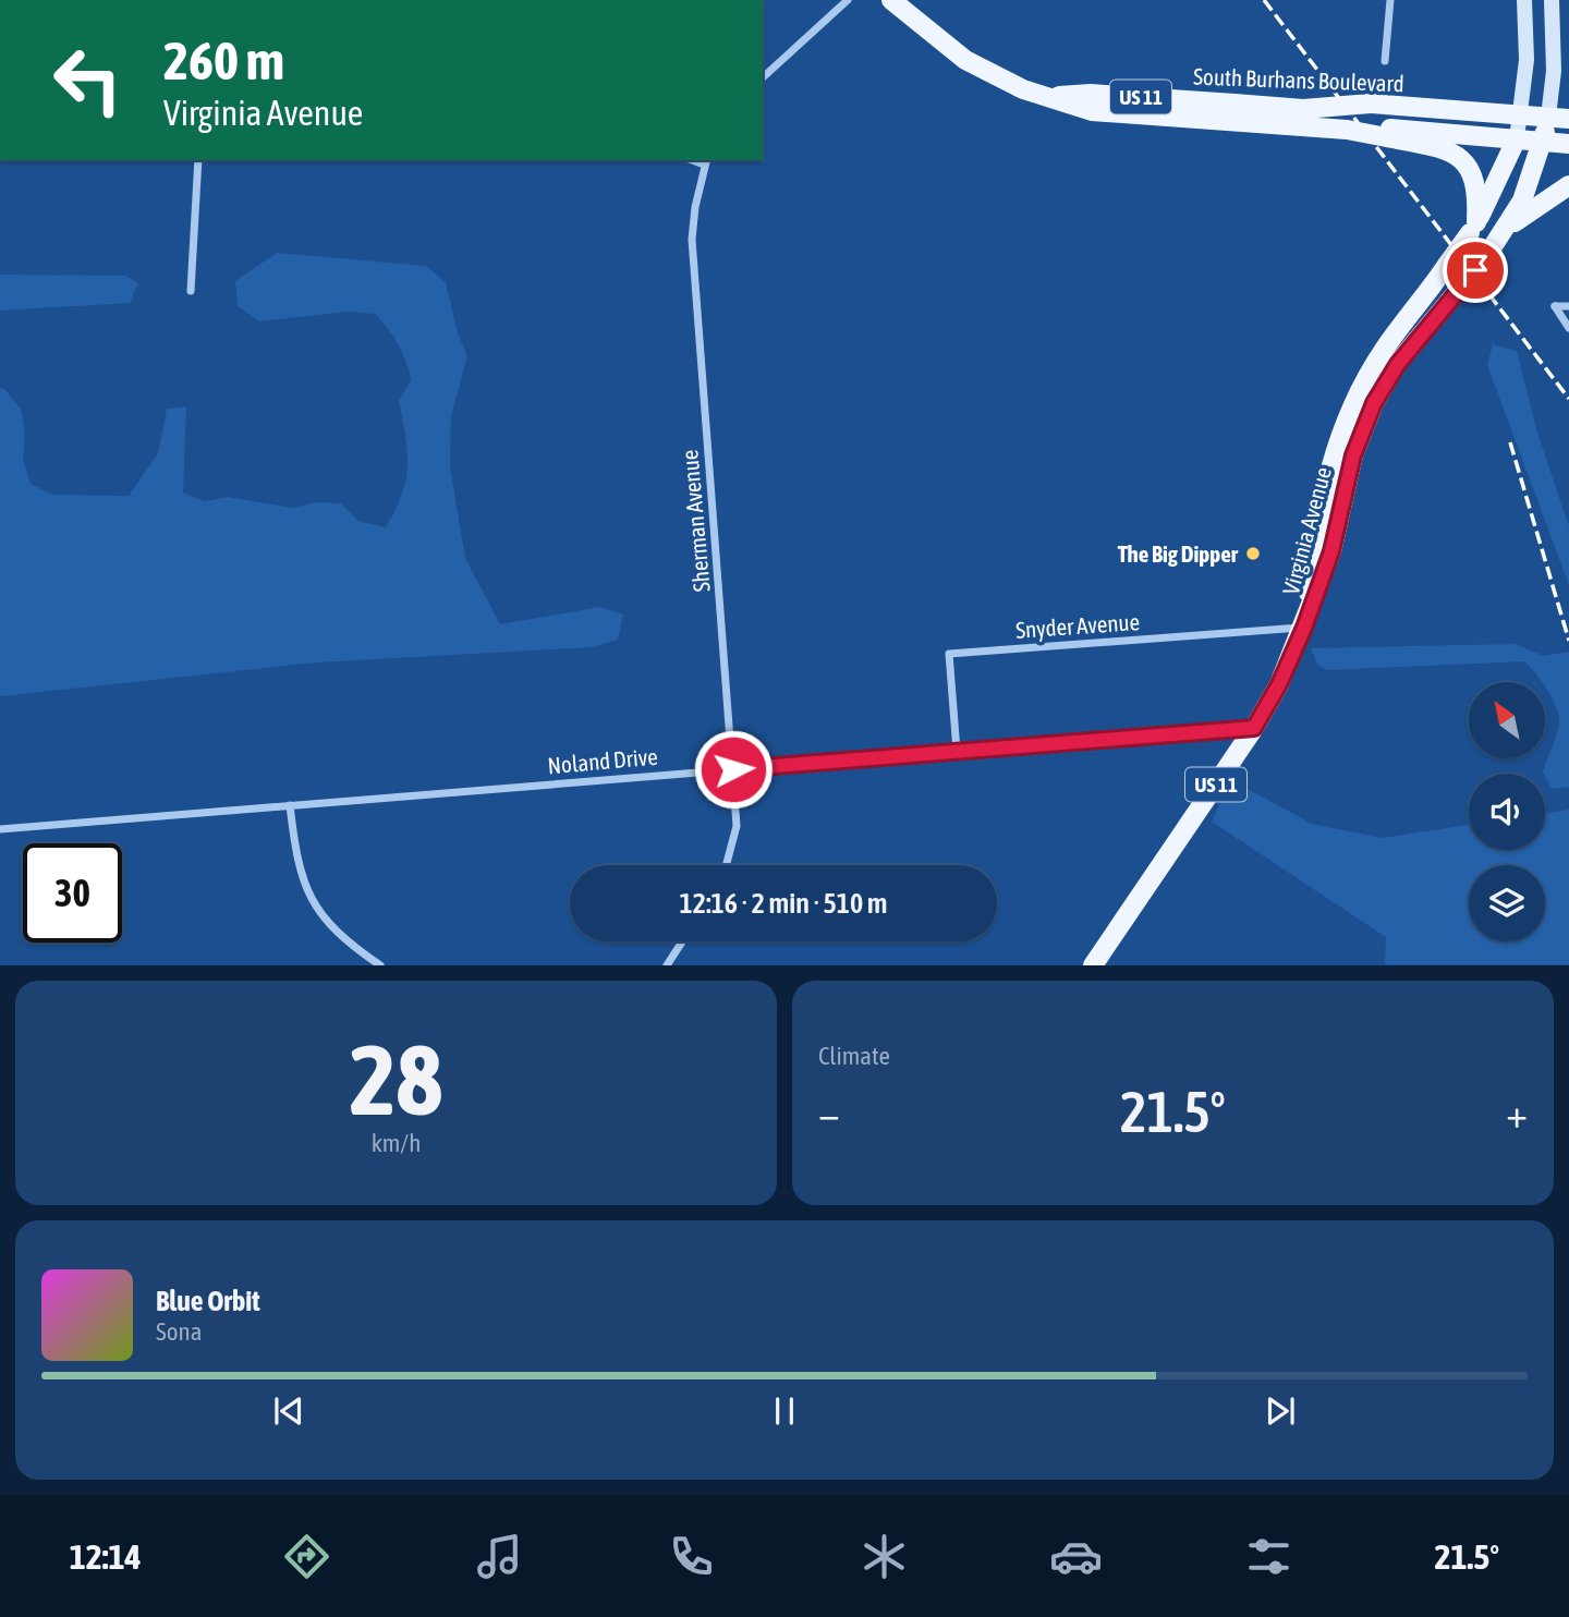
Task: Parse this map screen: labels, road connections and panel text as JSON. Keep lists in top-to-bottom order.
{
  "streets": {
    "main road": ["South Burhans Boulevard", "US 11", "Virginia Avenue"],
    "street": ["Sherman Avenue", "Snyder Avenue", "Noland Drive"]
  },
  "crossings": [
    ["South Burhans Boulevard", "Virginia Avenue"],
    ["Sherman Avenue", "Noland Drive"],
    ["Virginia Avenue", "Snyder Avenue"],
    ["Virginia Avenue", "Noland Drive"],
    ["Snyder Avenue", "Noland Drive"]
  ],
  "places": ["The Big Dipper"],
  "north": "top left",
  "page": {
    "turn": ["260 m", "Virginia Avenue"],
    "limit": "30",
    "trip": "12:16 · 2 min · 510 m",
    "tile": [
      ["28", "km/h"],
      "Climate"
    ],
    "heat": ["−", "21.5°", "+"],
    "song": ["Blue Orbit", "Sona"],
    "tabs": ["12:14", "21.5°"]
  }
}
